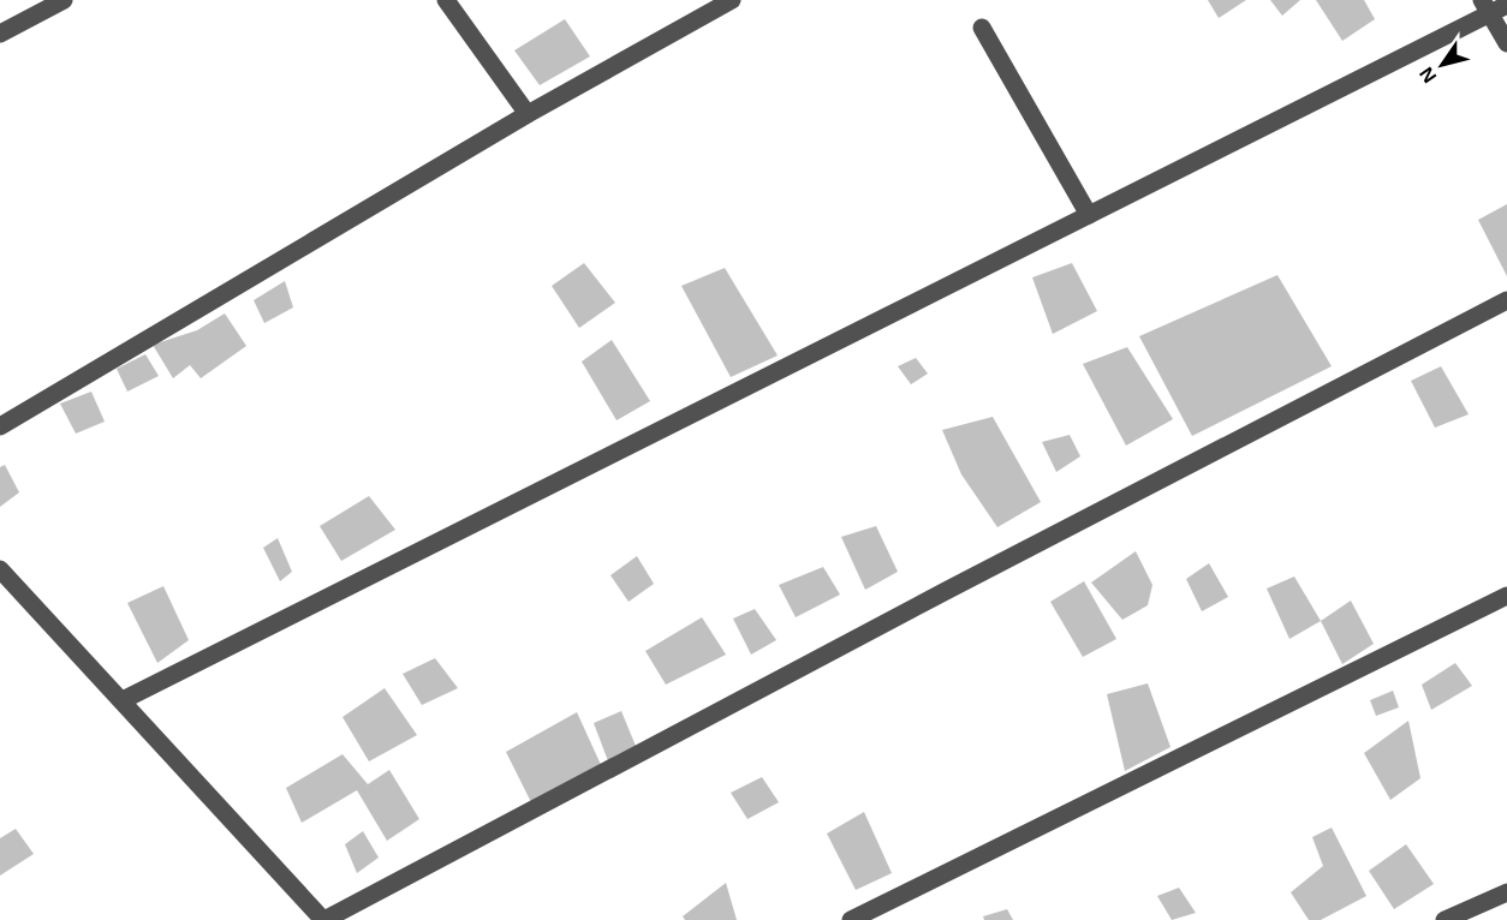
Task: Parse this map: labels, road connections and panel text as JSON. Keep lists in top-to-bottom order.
{
  "north": "bottom left"
}
